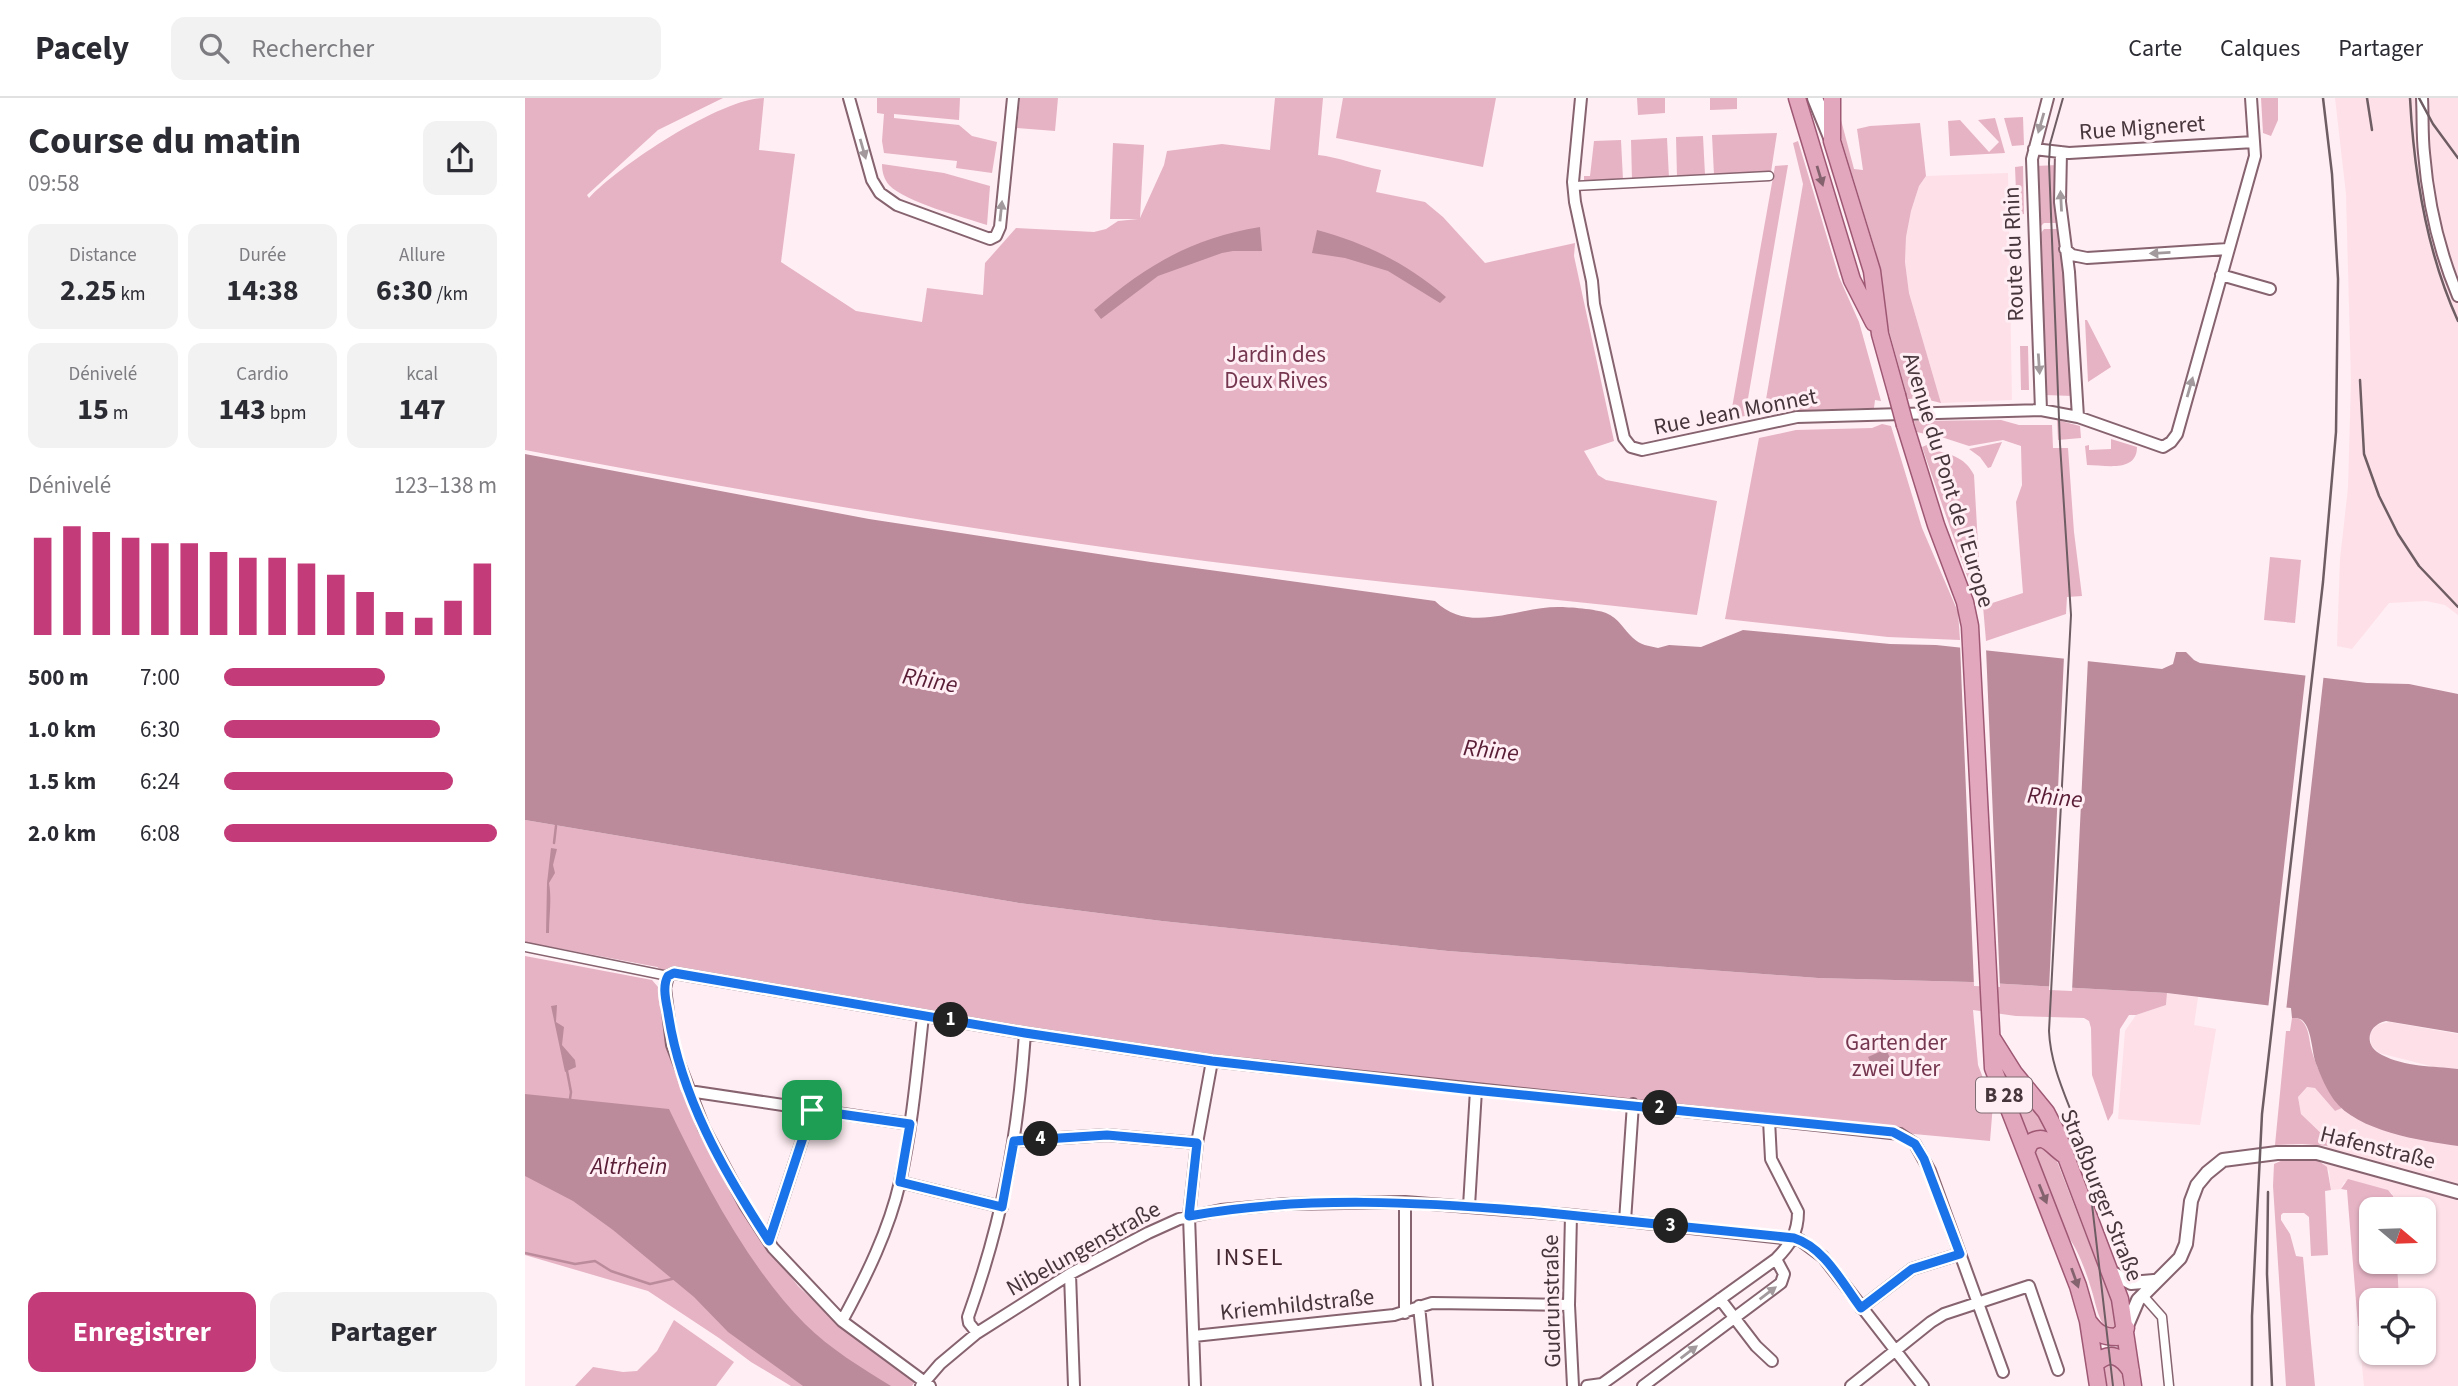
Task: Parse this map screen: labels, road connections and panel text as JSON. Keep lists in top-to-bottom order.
{
  "streets": {
    "main road": ["Avenue du Pont de l'Europe", "B 28", "Straßburger Straße"],
    "street": [
      "Rue Migneret",
      "Route du Rhin",
      "Rue Jean Monnet",
      "Hafenstraße",
      "Nibelungenstraße",
      "Gudrunstraße",
      "Kriemhildstraße"
    ]
  },
  "crossings": [
    ["Rue Migneret", "Route du Rhin"],
    ["Route du Rhin", "Rue Jean Monnet"],
    ["Avenue du Pont de l'Europe", "Straßburger Straße"],
    ["Hafenstraße", "Straßburger Straße"],
    ["Nibelungenstraße", "Gudrunstraße"],
    ["Gudrunstraße", "Kriemhildstraße"]
  ],
  "districts": ["INSEL"],
  "water": ["Rhine", "Altrhein"],
  "parks": ["Jardin des Deux Rives", "Garten der zwei Ufer"],
  "north": "right",
  "page": {
    "header": "Pacely",
    "search": "Rechercher",
    "nav": ["Carte", "Calques", "Partager"],
    "heading": ["Course du matin", "09:58"],
    "stats": [
      ["Distance", "2.25 km"],
      ["Durée", "14:38"],
      ["Allure", "6:30 /km"],
      ["Dénivelé", "15 m"],
      ["Cardio", "143 bpm"],
      ["kcal", "147"]
    ],
    "chart": ["Dénivelé", "123–138 m"],
    "list": [
      {
        "name": "500 m",
        "note": "7:00"
      },
      {
        "name": "1.0 km",
        "note": "6:30"
      },
      {
        "name": "1.5 km",
        "note": "6:24"
      },
      {
        "name": "2.0 km",
        "note": "6:08"
      }
    ],
    "pins": [
      "1",
      "2",
      "4",
      "3"
    ],
    "buttons": ["Enregistrer", "Partager"]
  }
}
